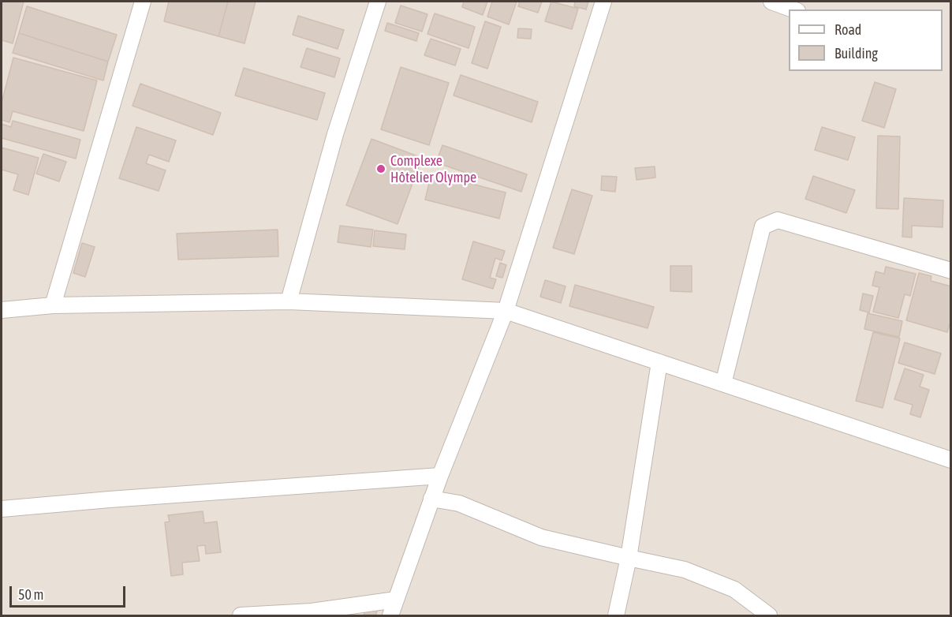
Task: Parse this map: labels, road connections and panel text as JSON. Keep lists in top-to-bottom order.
{
  "places": ["Complexe Hôtelier Olympe"],
  "legend": ["Road", "Building"],
  "scale_bar": "50 m"
}
